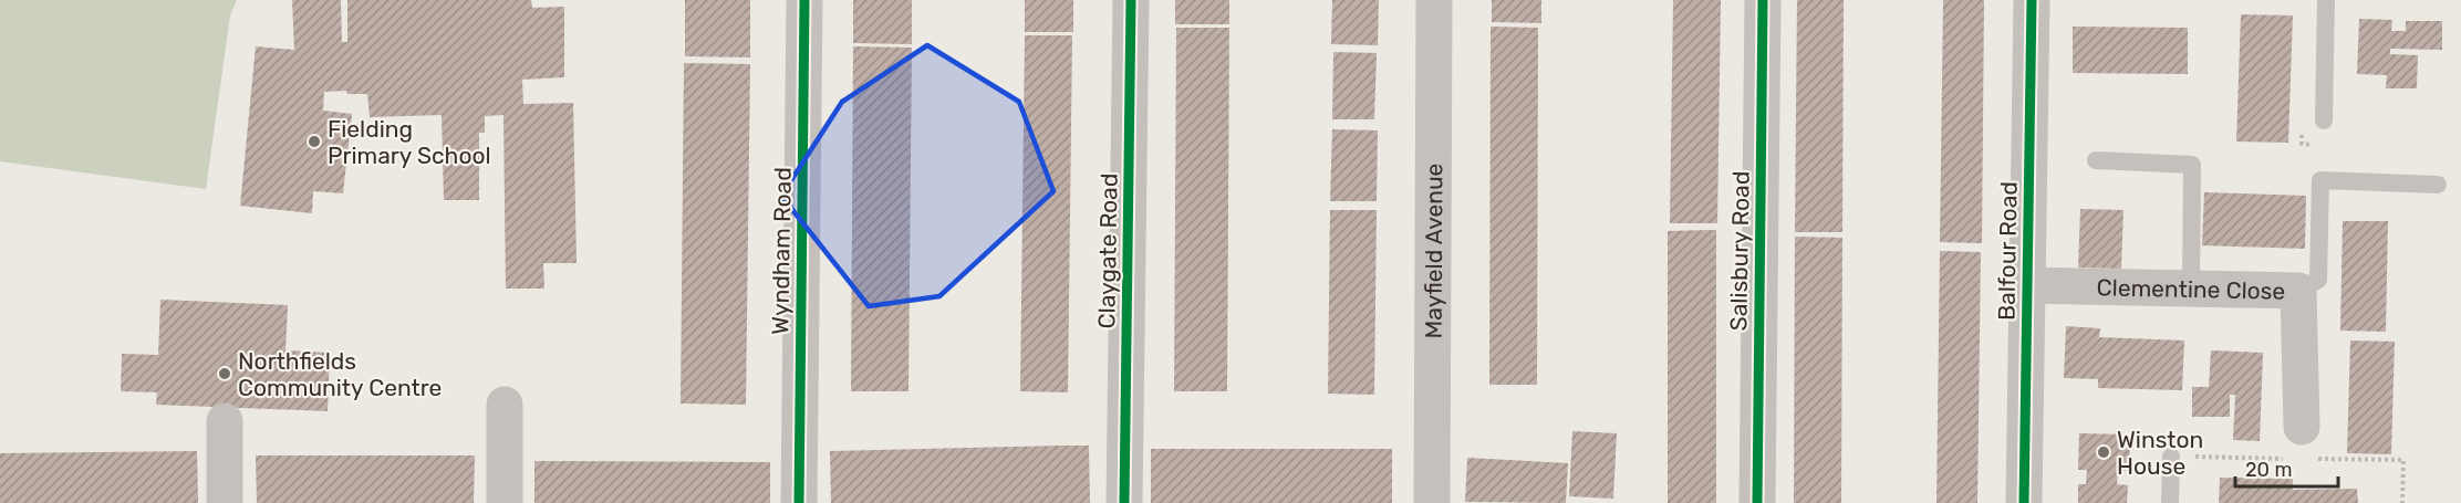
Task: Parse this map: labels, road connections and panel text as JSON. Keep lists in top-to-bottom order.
{
  "streets": {
    "street": [
      "Wyndham Road",
      "Claygate Road",
      "Salisbury Road",
      "Balfour Road",
      "Mayfield Avenue",
      "Clementine Close"
    ]
  },
  "crossings": [
    ["Balfour Road", "Clementine Close"]
  ],
  "places": ["Fielding Primary School", "Northfields Community Centre", "Winston House"],
  "scale_bar": "20 m"
}
